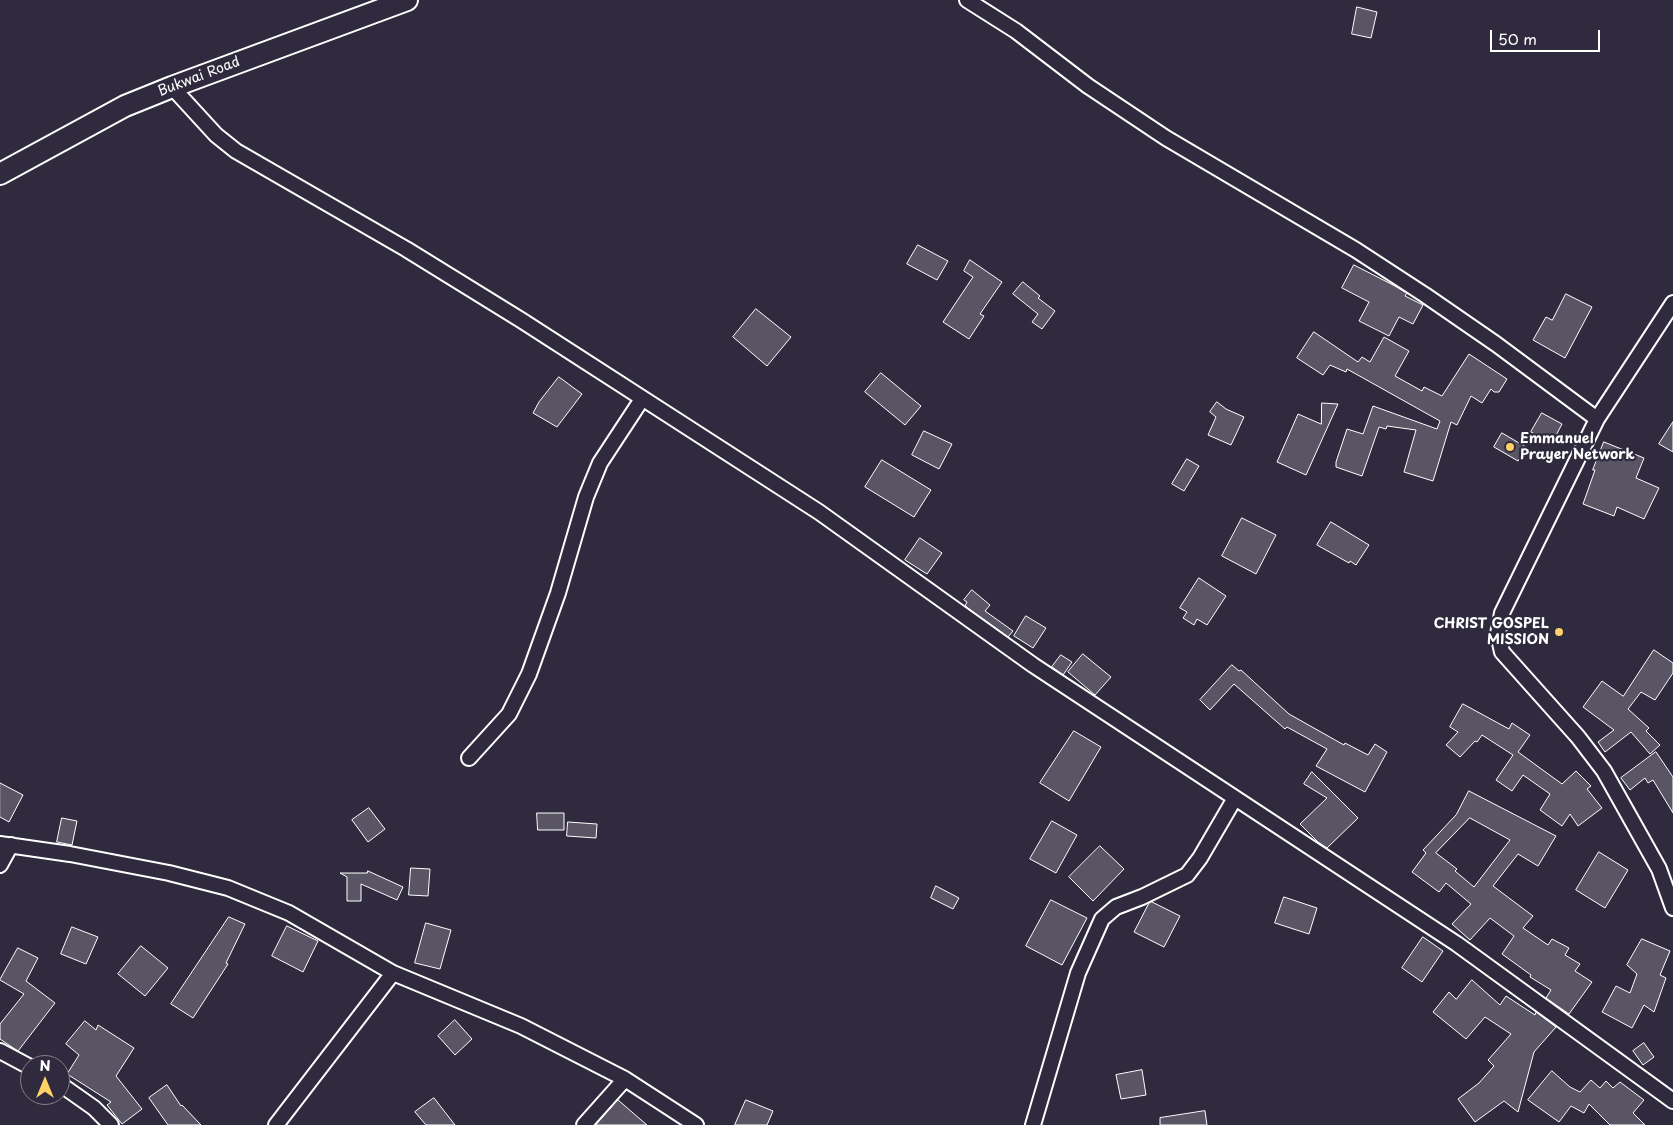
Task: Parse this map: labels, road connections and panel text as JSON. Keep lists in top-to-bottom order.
{
  "streets": {
    "street": ["Bukwai Road"]
  },
  "places": ["Emmanuel Prayer Network", "CHRIST GOSPEL MISSION"],
  "scale_bar": "50 m",
  "north": "top"
}
